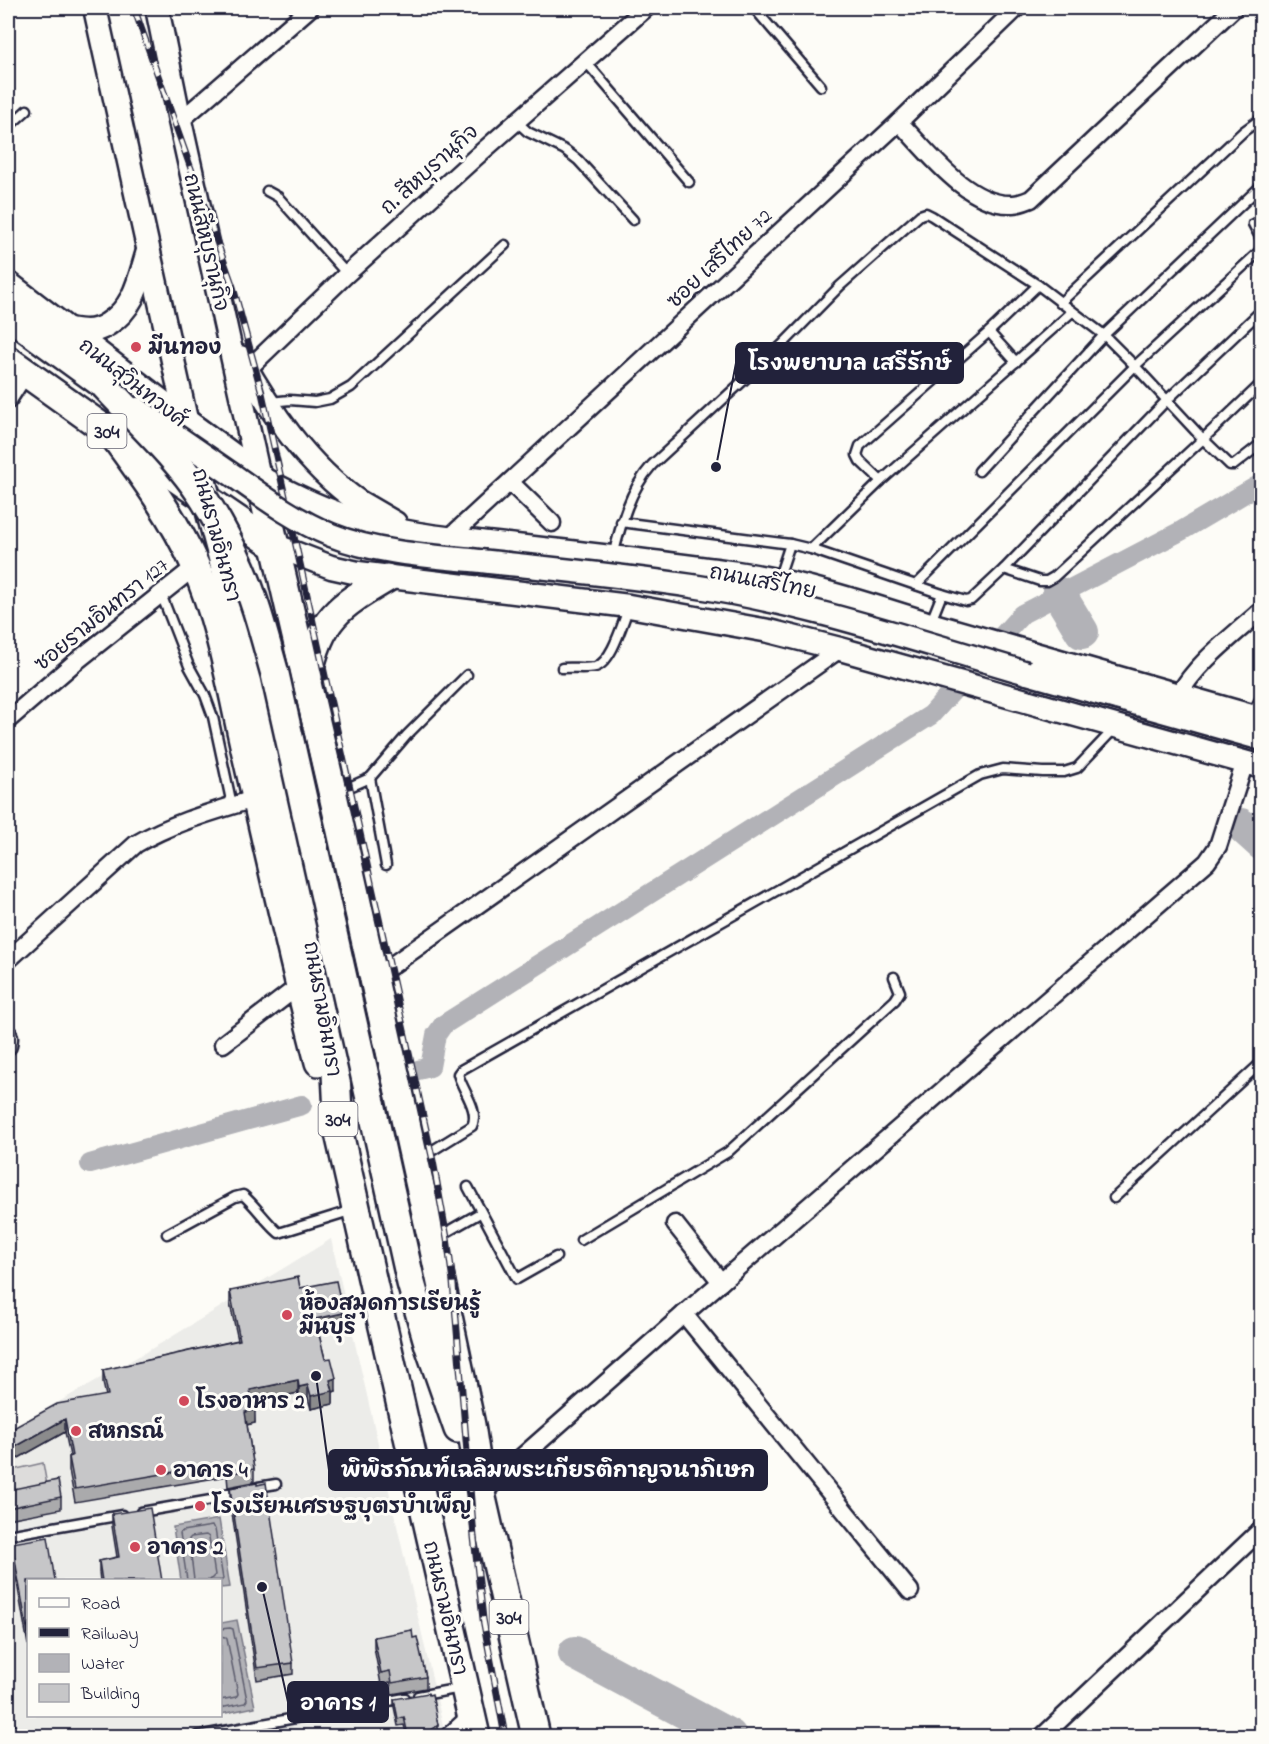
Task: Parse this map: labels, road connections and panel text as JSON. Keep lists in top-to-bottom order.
{
  "streets": {
    "highway": ["ถนนสุวินทวงศ์", "304", "ถนนรามอินทรา"],
    "main road": ["ถนนสีหบุรานุกิจ", "ถนนเสรีไทย"],
    "street": ["ถ. สีหบุรานุกิจ", "ซอย เสรีไทย 72", "ซอยรามอินทรา 127"]
  },
  "crossings": [
    ["ถนนสีหบุรานุกิจ", "ถนนสุวินทวงศ์"],
    ["ถนนสีหบุรานุกิจ", "304"],
    ["ถนนสีหบุรานุกิจ", "ถนนเสรีไทย"],
    ["ซอย เสรีไทย 72", "ถนนเสรีไทย"],
    ["ถนนสุวินทวงศ์", "304"],
    ["ถนนสุวินทวงศ์", "ถนนรามอินทรา"],
    ["ถนนสุวินทวงศ์", "ถนนเสรีไทย"],
    ["304", "ถนนรามอินทรา"],
    ["304", "ถนนเสรีไทย"]
  ],
  "places": [
    "มีนทอง",
    "โรงพยาบาล เสรีรักษ์",
    "ห้องสมุดการเรียนรู้ มีนบุรี",
    "พิพิธภัณฑ์เฉลิมพระเกียรติกาญจนาภิเษก",
    "โรงอาหาร 2",
    "สหกรณ์",
    "อาคาร 4",
    "โรงเรียนเศรษฐบุตรบำเพ็ญ",
    "อาคาร 2",
    "อาคาร 1"
  ],
  "legend": [
    "Road",
    "Railway",
    "Water",
    "Building"
  ]
}
